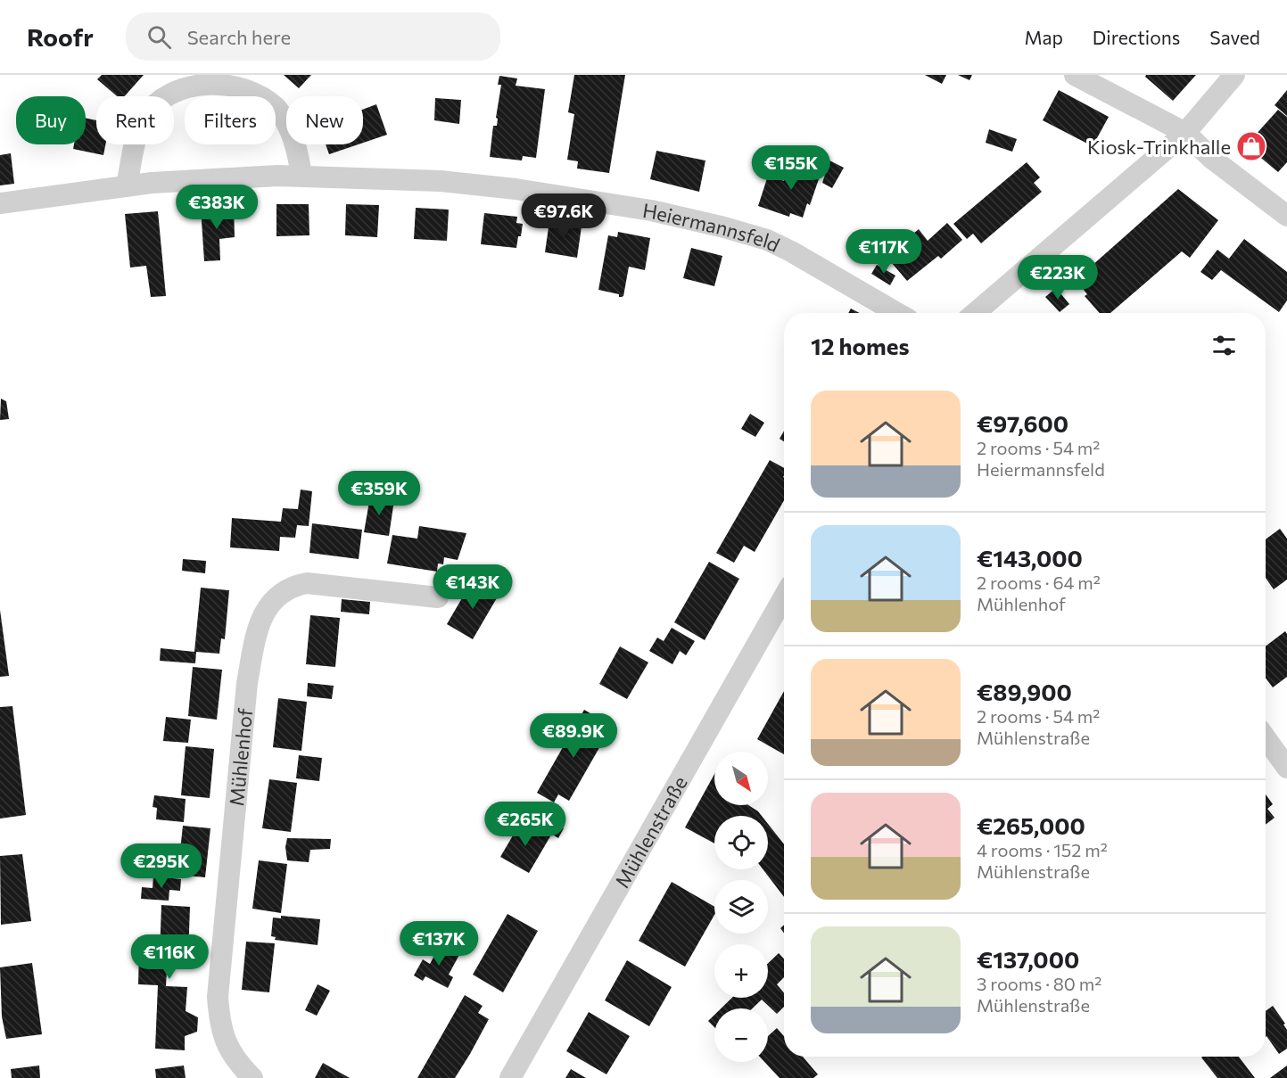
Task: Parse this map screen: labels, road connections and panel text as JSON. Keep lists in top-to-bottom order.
{
  "streets": {
    "street": ["Heiermannsfeld", "Mühlenhof", "Mühlenstraße"]
  },
  "places": {
    "shop": ["Kiosk-Trinkhalle"]
  },
  "north": "bottom right",
  "page": {
    "header": "Roofr",
    "search": "Search here",
    "nav": ["Map", "Directions", "Saved"],
    "chip": [
      "Buy",
      "Rent",
      "Filters",
      "New"
    ],
    "price": [
      "€155K",
      "€383K",
      "€97.6K",
      "€117K",
      "€223K",
      "€359K",
      "€143K",
      "€89.9K",
      "€265K",
      "€295K",
      "€137K",
      "€116K"
    ],
    "heading": "12 homes",
    "list": [
      {
        "name": "€97,600",
        "note": "2 rooms · 54 m² · Heiermannsfeld"
      },
      {
        "name": "€143,000",
        "note": "2 rooms · 64 m² · Mühlenhof"
      },
      {
        "name": "€89,900",
        "note": "2 rooms · 54 m² · Mühlenstraße"
      },
      {
        "name": "€265,000",
        "note": "4 rooms · 152 m² · Mühlenstraße"
      },
      {
        "name": "€137,000",
        "note": "3 rooms · 80 m² · Mühlenstraße"
      }
    ],
    "map_buttons": ["+", "−"]
  }
}
